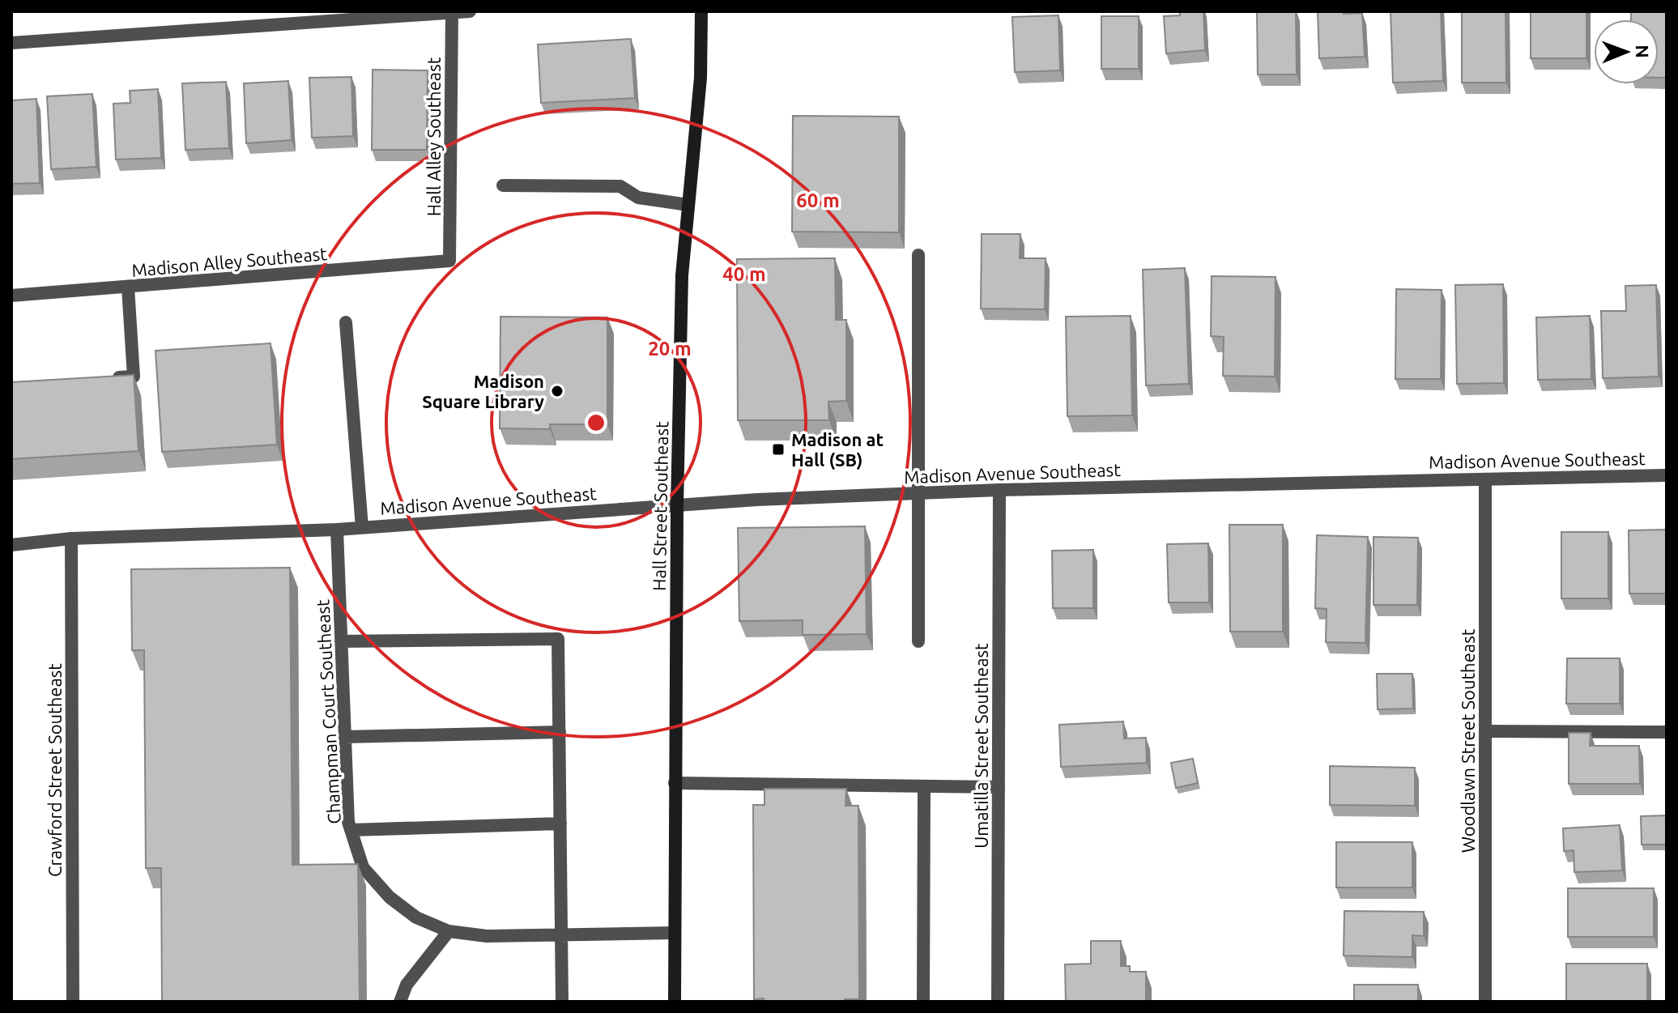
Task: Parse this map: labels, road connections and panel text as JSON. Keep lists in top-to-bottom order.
{
  "streets": {
    "main road": ["Hall Street Southeast"],
    "street": [
      "Hall Alley Southeast",
      "Madison Alley Southeast",
      "Madison Avenue Southeast",
      "Champman Court Southeast",
      "Woodlawn Street Southeast",
      "Umatilla Street Southeast",
      "Crawford Street Southeast"
    ]
  },
  "crossings": [
    ["Hall Alley Southeast", "Madison Alley Southeast"],
    ["Madison Avenue Southeast", "Hall Street Southeast"],
    ["Madison Avenue Southeast", "Champman Court Southeast"],
    ["Madison Avenue Southeast", "Woodlawn Street Southeast"],
    ["Madison Avenue Southeast", "Umatilla Street Southeast"],
    ["Madison Avenue Southeast", "Crawford Street Southeast"],
    ["Hall Street Southeast", "Champman Court Southeast"]
  ],
  "places": {
    "other": ["Madison Square Library"],
    "transit": ["Madison at Hall (SB)"]
  },
  "north": "right",
  "rings": ["60 m", "40 m", "20 m"]
}
